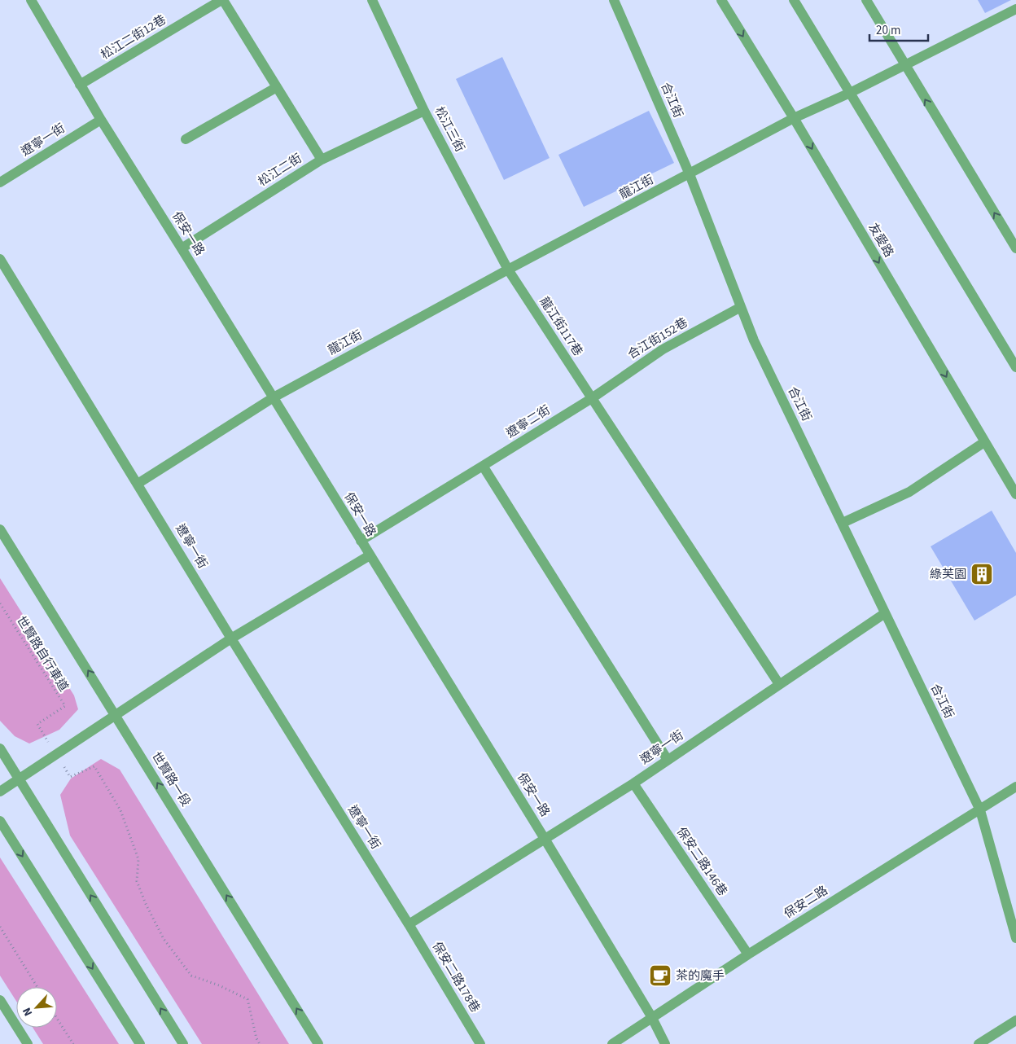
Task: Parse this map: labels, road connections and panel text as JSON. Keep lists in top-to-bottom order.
{
  "streets": {
    "street": [
      "松江二街12巷",
      "合江街",
      "松江三街",
      "遼寧一街",
      "松江二街",
      "龍江街",
      "保安一路",
      "友愛路",
      "龍江街117巷",
      "合江街152巷",
      "遼寧二街",
      "世賢路一段",
      "保安二路146巷",
      "保安二路",
      "保安二路178巷"
    ],
    "path": ["世賢路自行車道"]
  },
  "crossings": [
    ["松江二街12巷", "松江二街"],
    ["松江二街12巷", "保安一路"],
    ["合江街", "遼寧一街"],
    ["合江街", "龍江街"],
    ["合江街", "合江街152巷"],
    ["合江街", "保安二路"],
    ["松江三街", "龍江街"],
    ["松江三街", "龍江街117巷"],
    ["遼寧一街", "龍江街"],
    ["遼寧一街", "保安一路"],
    ["遼寧一街", "保安二路146巷"],
    ["遼寧一街", "保安二路178巷"],
    ["松江二街", "保安一路"],
    ["龍江街", "保安一路"],
    ["龍江街", "友愛路"],
    ["龍江街", "龍江街117巷"],
    ["保安一路", "遼寧二街"],
    ["保安一路", "保安二路"],
    ["龍江街117巷", "合江街152巷"],
    ["龍江街117巷", "遼寧二街"],
    ["合江街152巷", "遼寧二街"],
    ["保安二路146巷", "保安二路"]
  ],
  "one_way": ["世賢路一段"],
  "places": {
    "building": ["綠芙園"],
    "cafe": ["茶的魔手"]
  },
  "scale_bar": "20 m",
  "north": "bottom left"
}
